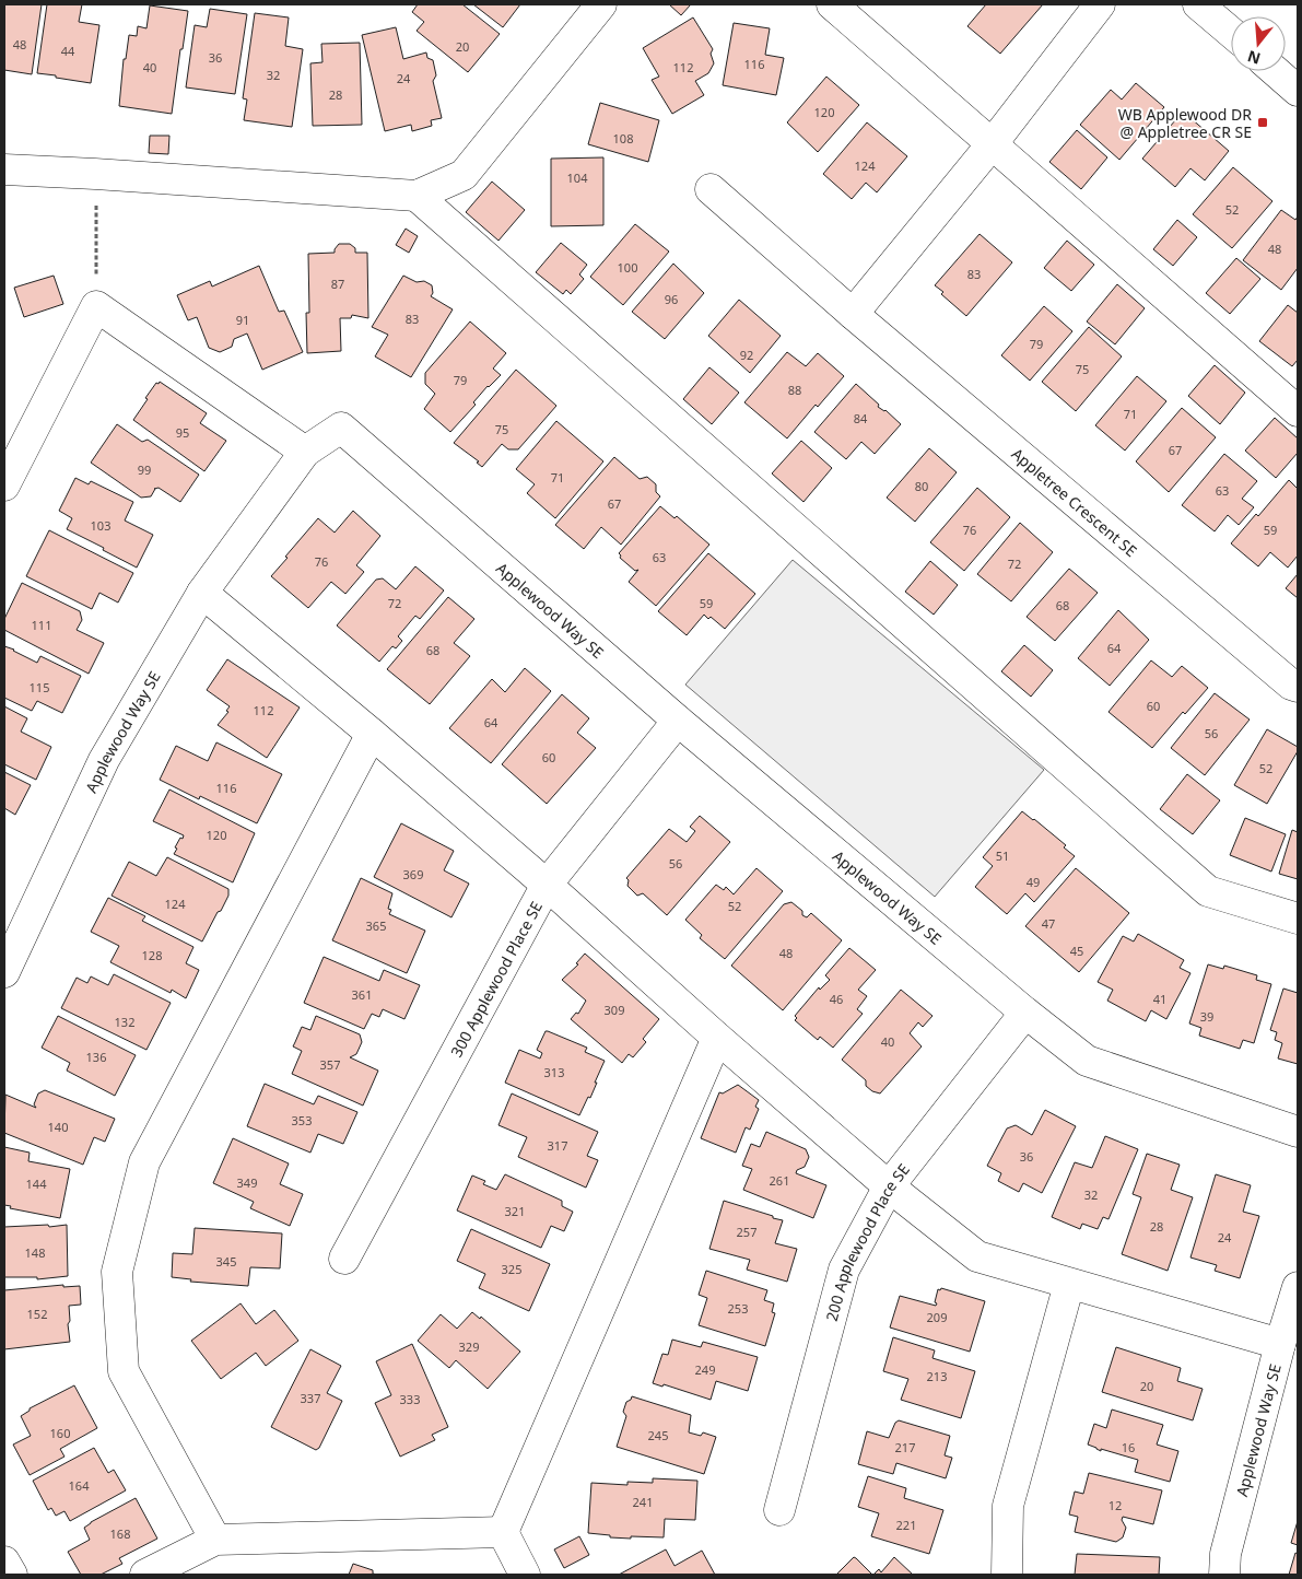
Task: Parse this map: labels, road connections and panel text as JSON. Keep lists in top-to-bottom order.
{
  "streets": {
    "street": [
      "Appletree Crescent SE",
      "Applewood Way SE",
      "300 Applewood Place SE",
      "200 Applewood Place SE"
    ]
  },
  "crossings": [
    ["Applewood Way SE", "300 Applewood Place SE"],
    ["Applewood Way SE", "200 Applewood Place SE"]
  ],
  "places": {
    "transit": ["WB Applewood DR @ Appletree CR SE"]
  },
  "house_numbers": [
    "48",
    "20",
    "44",
    "36",
    "116",
    "40",
    "112",
    "32",
    "24",
    "28",
    "120",
    "108",
    "124",
    "104",
    "52",
    "48",
    "100",
    "83",
    "87",
    "96",
    "83",
    "91",
    "79",
    "92",
    "75",
    "79",
    "88",
    "71",
    "84",
    "75",
    "95",
    "67",
    "99",
    "71",
    "80",
    "63",
    "67",
    "103",
    "76",
    "59",
    "63",
    "76",
    "72",
    "72",
    "59",
    "68",
    "111",
    "64",
    "68",
    "115",
    "60",
    "112",
    "64",
    "56",
    "60",
    "52",
    "116",
    "120",
    "51",
    "56",
    "369",
    "49",
    "124",
    "52",
    "47",
    "365",
    "45",
    "48",
    "128",
    "361",
    "46",
    "41",
    "309",
    "39",
    "132",
    "40",
    "136",
    "357",
    "313",
    "353",
    "140",
    "317",
    "36",
    "261",
    "349",
    "144",
    "32",
    "321",
    "28",
    "257",
    "24",
    "148",
    "345",
    "325",
    "253",
    "152",
    "209",
    "329",
    "249",
    "213",
    "20",
    "337",
    "333",
    "160",
    "245",
    "217",
    "16",
    "164",
    "241",
    "12",
    "221",
    "168"
  ],
  "north": "bottom"
}
